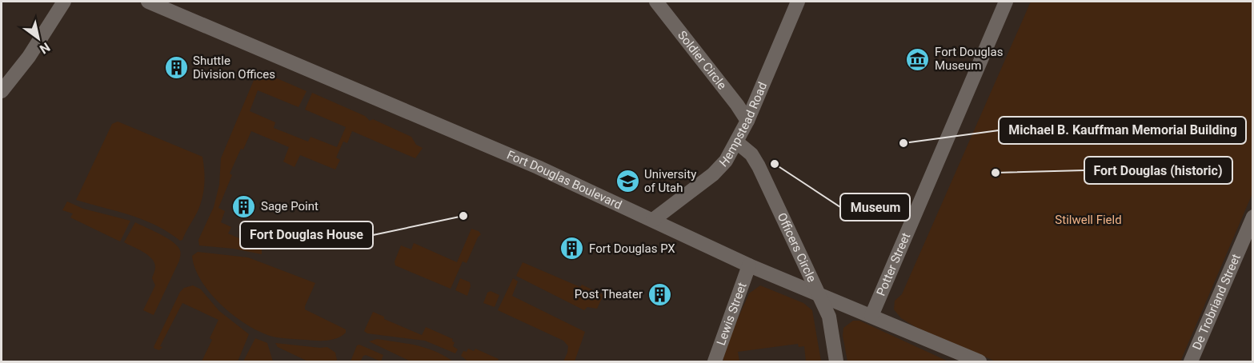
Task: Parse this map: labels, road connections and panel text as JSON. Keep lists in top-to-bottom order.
{
  "streets": {
    "street": [
      "Soldier Circle",
      "Hempstead Road",
      "Fort Douglas Boulevard",
      "Officers Circle",
      "Potter Street",
      "De Trobriand Street",
      "Lewis Street"
    ]
  },
  "crossings": [
    ["Soldier Circle", "Hempstead Road"],
    ["Hempstead Road", "Fort Douglas Boulevard"],
    ["Hempstead Road", "Officers Circle"],
    ["Fort Douglas Boulevard", "Officers Circle"],
    ["Fort Douglas Boulevard", "Potter Street"],
    ["Fort Douglas Boulevard", "Lewis Street"]
  ],
  "parks": ["Stilwell Field"],
  "places": {
    "museum": ["Fort Douglas Museum"],
    "building": [
      "Shuttle Division Offices",
      "Sage Point",
      "Fort Douglas PX",
      "Post Theater"
    ],
    "other": [
      "Michael B. Kauffman Memorial Building",
      "Museum",
      "Fort Douglas (historic)",
      "Fort Douglas House"
    ],
    "school or university": ["University of Utah"]
  },
  "north": "bottom right"
}
